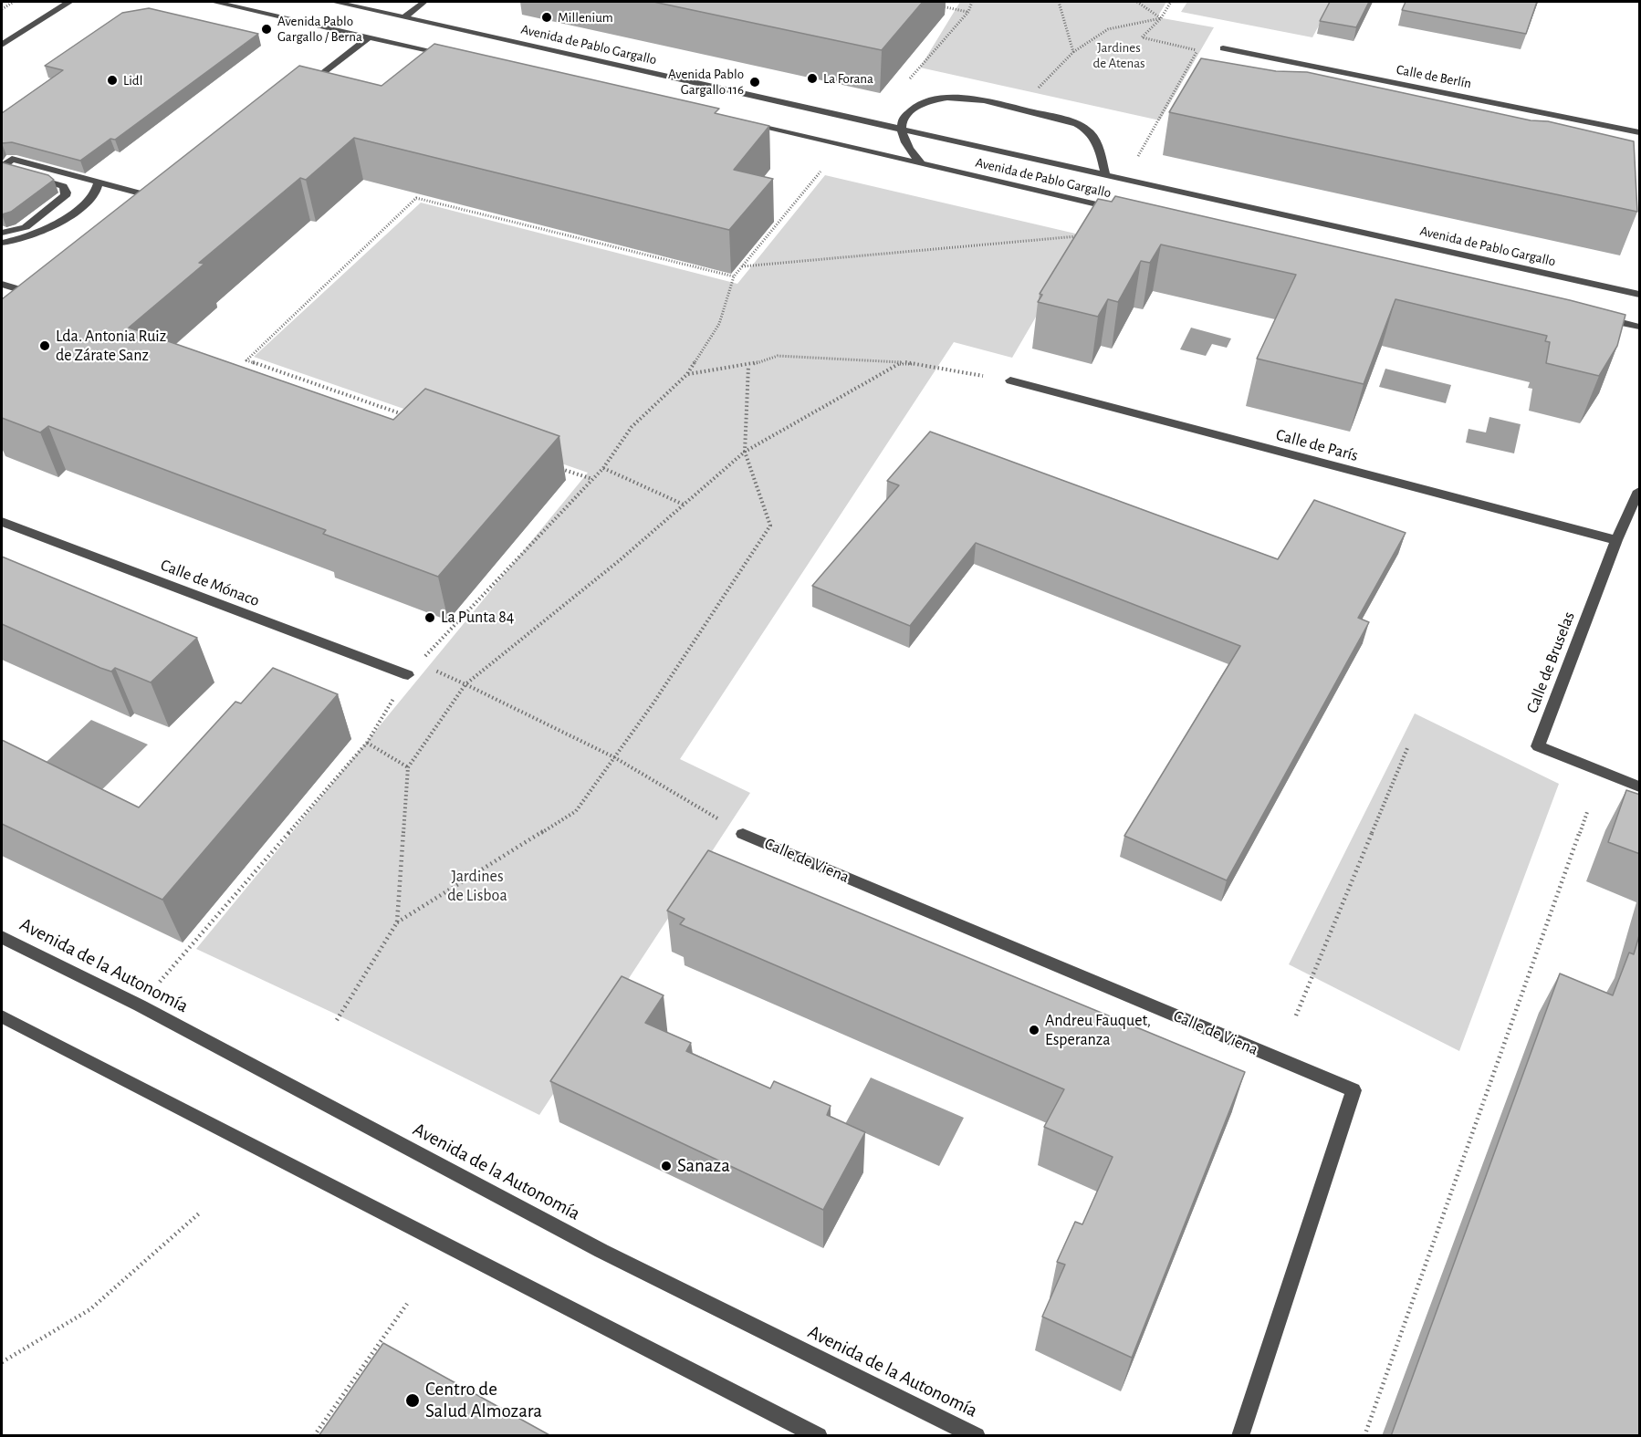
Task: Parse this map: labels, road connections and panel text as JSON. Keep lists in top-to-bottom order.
{
  "streets": {
    "street": [
      "Avenida de Pablo Gargallo",
      "Calle de Berlín",
      "Calle de París",
      "Calle de Mónaco",
      "Calle de Bruselas",
      "Calle de Viena",
      "Avenida de la Autonomía"
    ]
  },
  "crossings": [
    ["Calle de París", "Calle de Bruselas"]
  ],
  "parks": ["Jardines de Atenas", "Jardines de Lisboa"],
  "places": [
    "Millenium",
    "Avenida Pablo Gargallo / Berna",
    "La Forana",
    "Lidl",
    "Avenida Pablo Gargallo 116",
    "Lda. Antonia Ruiz de Zárate Sanz",
    "La Punta 84",
    "Andreu Fauquet, Esperanza",
    "Sanaza",
    "Centro de Salud Almozara"
  ]
}
